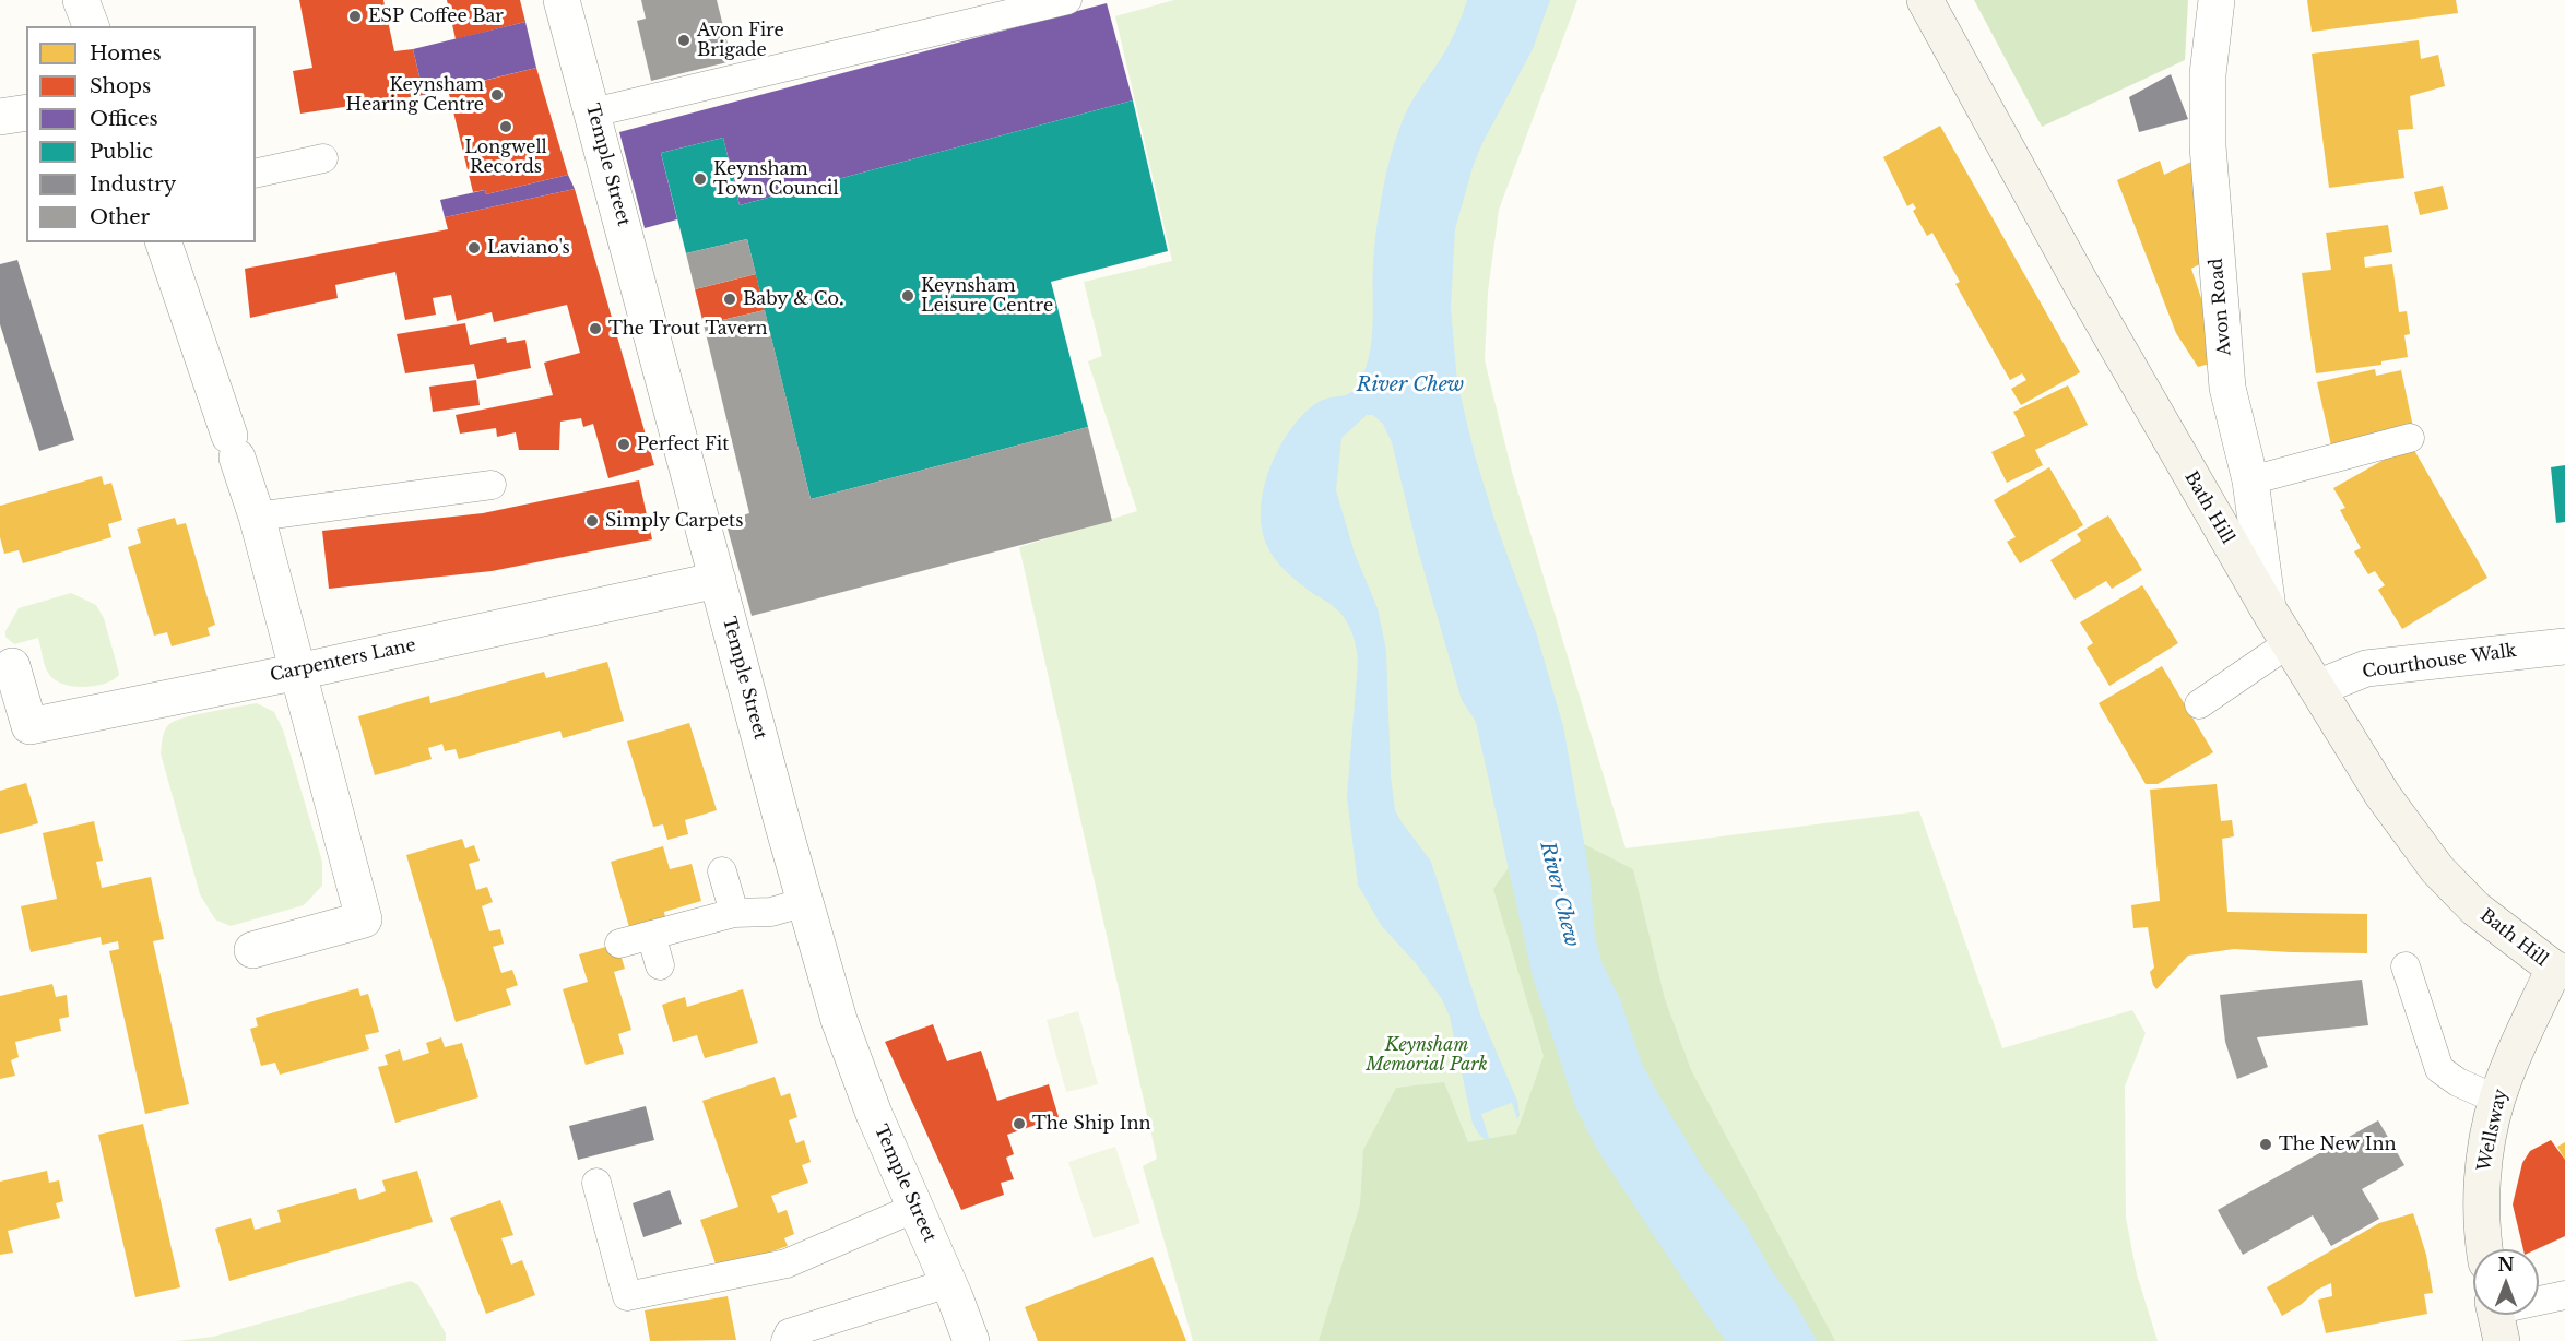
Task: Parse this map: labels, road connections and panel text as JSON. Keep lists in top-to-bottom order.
{
  "streets": {
    "main road": ["Bath Hill", "Wellsway"],
    "street": [
      "Temple Street",
      "Avon Road",
      "Carpenters Lane",
      "Courthouse Walk"
    ]
  },
  "crossings": [
    ["Temple Street", "Carpenters Lane"],
    ["Avon Road", "Bath Hill"],
    ["Bath Hill", "Courthouse Walk"],
    ["Bath Hill", "Wellsway"]
  ],
  "water": ["River Chew"],
  "parks": ["Keynsham Memorial Park"],
  "places": [
    "ESP Coffee Bar",
    "Avon Fire Brigade",
    "Keynsham Hearing Centre",
    "Longwell Records",
    "Keynsham Town Council",
    "Laviano's",
    "Keynsham Leisure Centre",
    "Baby & Co.",
    "The Trout Tavern",
    "Perfect Fit",
    "Simply Carpets",
    "The Ship Inn",
    "The New Inn"
  ],
  "legend": [
    "Homes",
    "Shops",
    "Offices",
    "Public",
    "Industry",
    "Other"
  ],
  "north": "top"
}
